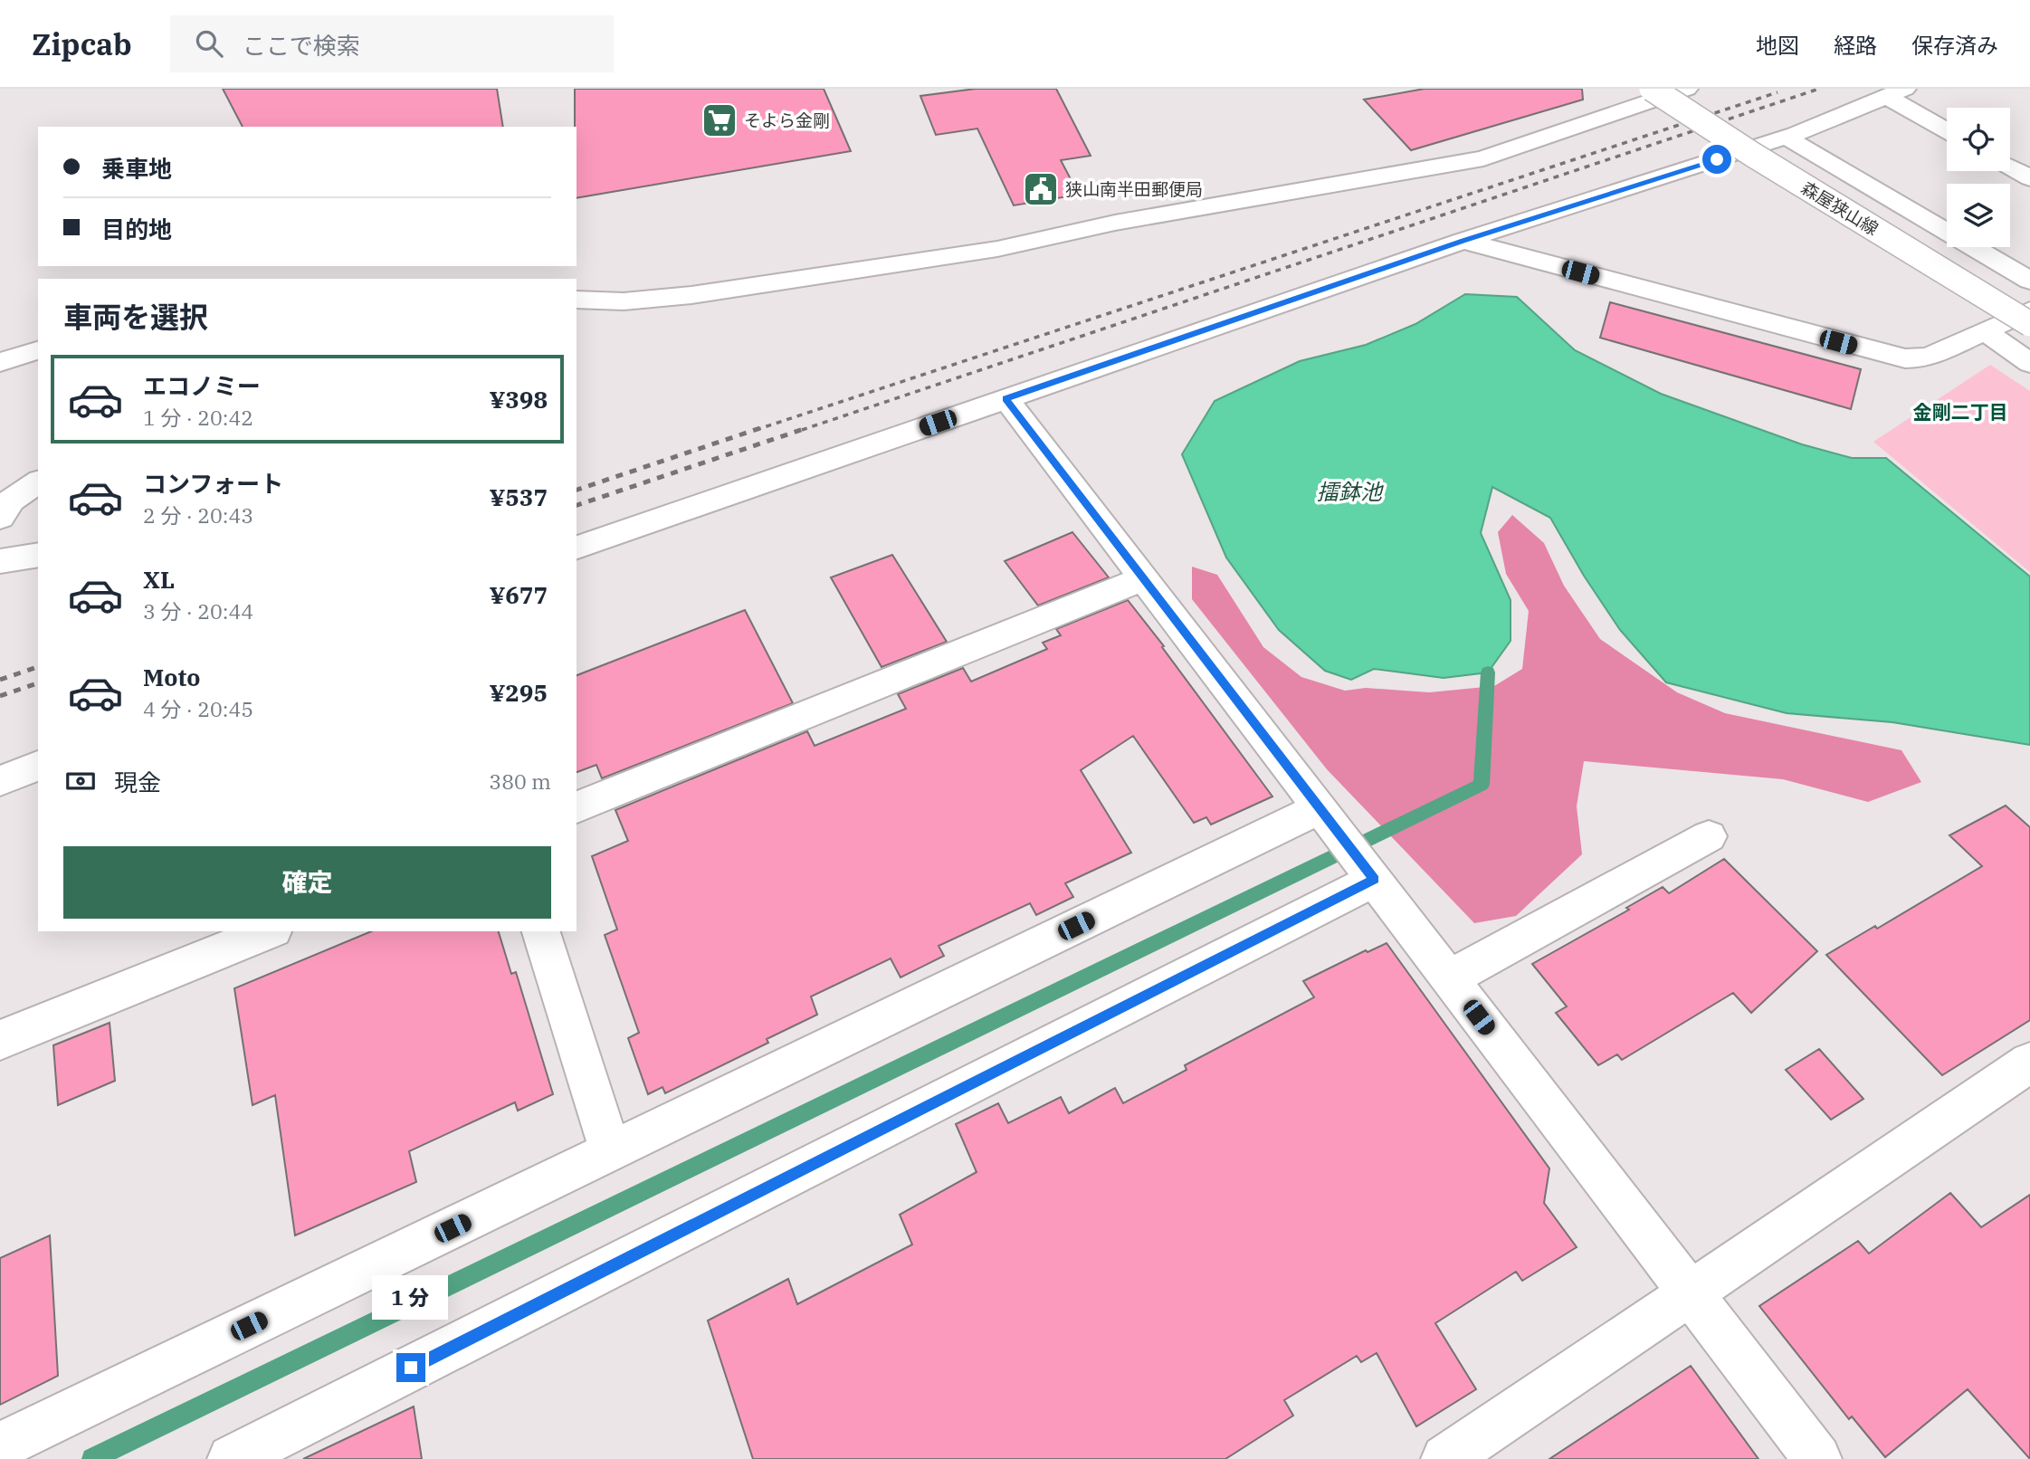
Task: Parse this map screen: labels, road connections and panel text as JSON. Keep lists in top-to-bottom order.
{
  "streets": {
    "street": ["森屋狭山線"]
  },
  "districts": ["金剛二丁目"],
  "water": ["擂鉢池"],
  "places": {
    "supermarket": ["そよら金剛"],
    "public building": ["狭山南半田郵便局"]
  },
  "page": {
    "header": "Zipcab",
    "search": "ここで検索",
    "nav": ["地図", "経路", "保存済み"],
    "banner": ["乗車地", "目的地"],
    "heading": "車両を選択",
    "list": [
      {
        "name": "エコノミー",
        "note": "1 分 · 20:42",
        "value": "¥398"
      },
      {
        "name": "コンフォート",
        "note": "2 分 · 20:43",
        "value": "¥537"
      },
      {
        "name": "XL",
        "note": "3 分 · 20:44",
        "value": "¥677"
      },
      {
        "name": "Moto",
        "note": "4 分 · 20:45",
        "value": "¥295"
      }
    ],
    "pay": ["現金", "380 m"],
    "buttons": "確定",
    "bubble": "1 分"
  }
}
